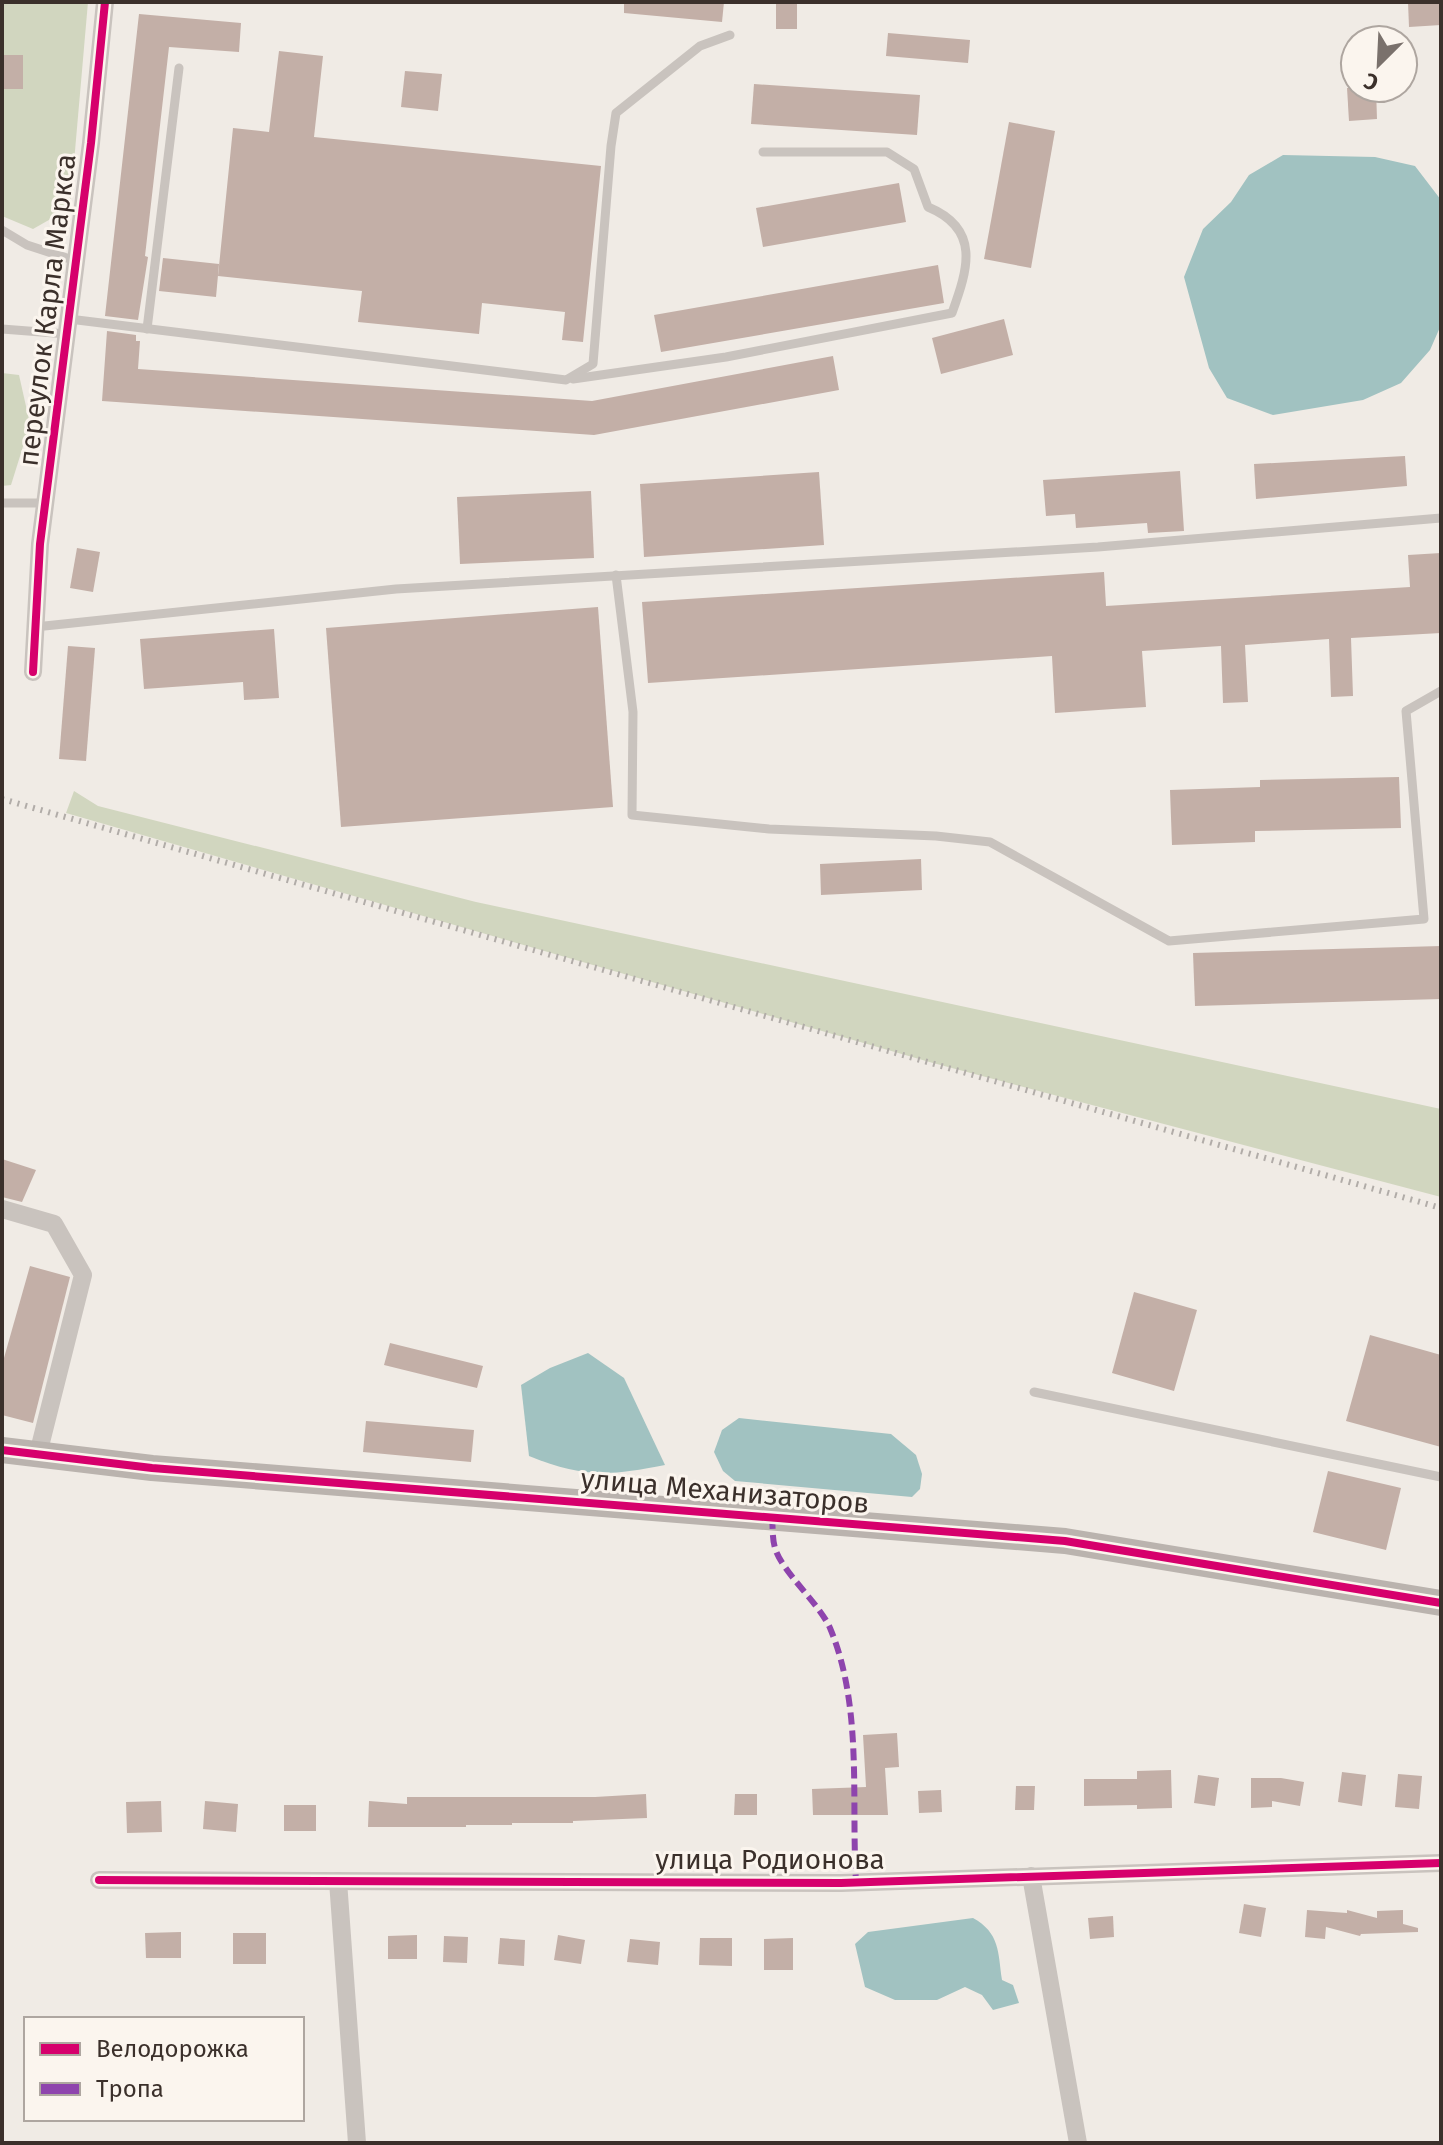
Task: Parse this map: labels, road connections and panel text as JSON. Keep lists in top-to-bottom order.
{
  "streets": {
    "street": ["переулок Карла Маркса", "улица Механизаторов", "улица Родионова"]
  },
  "legend": ["Велодорожка", "Тропа"],
  "north": "bottom left"
}
